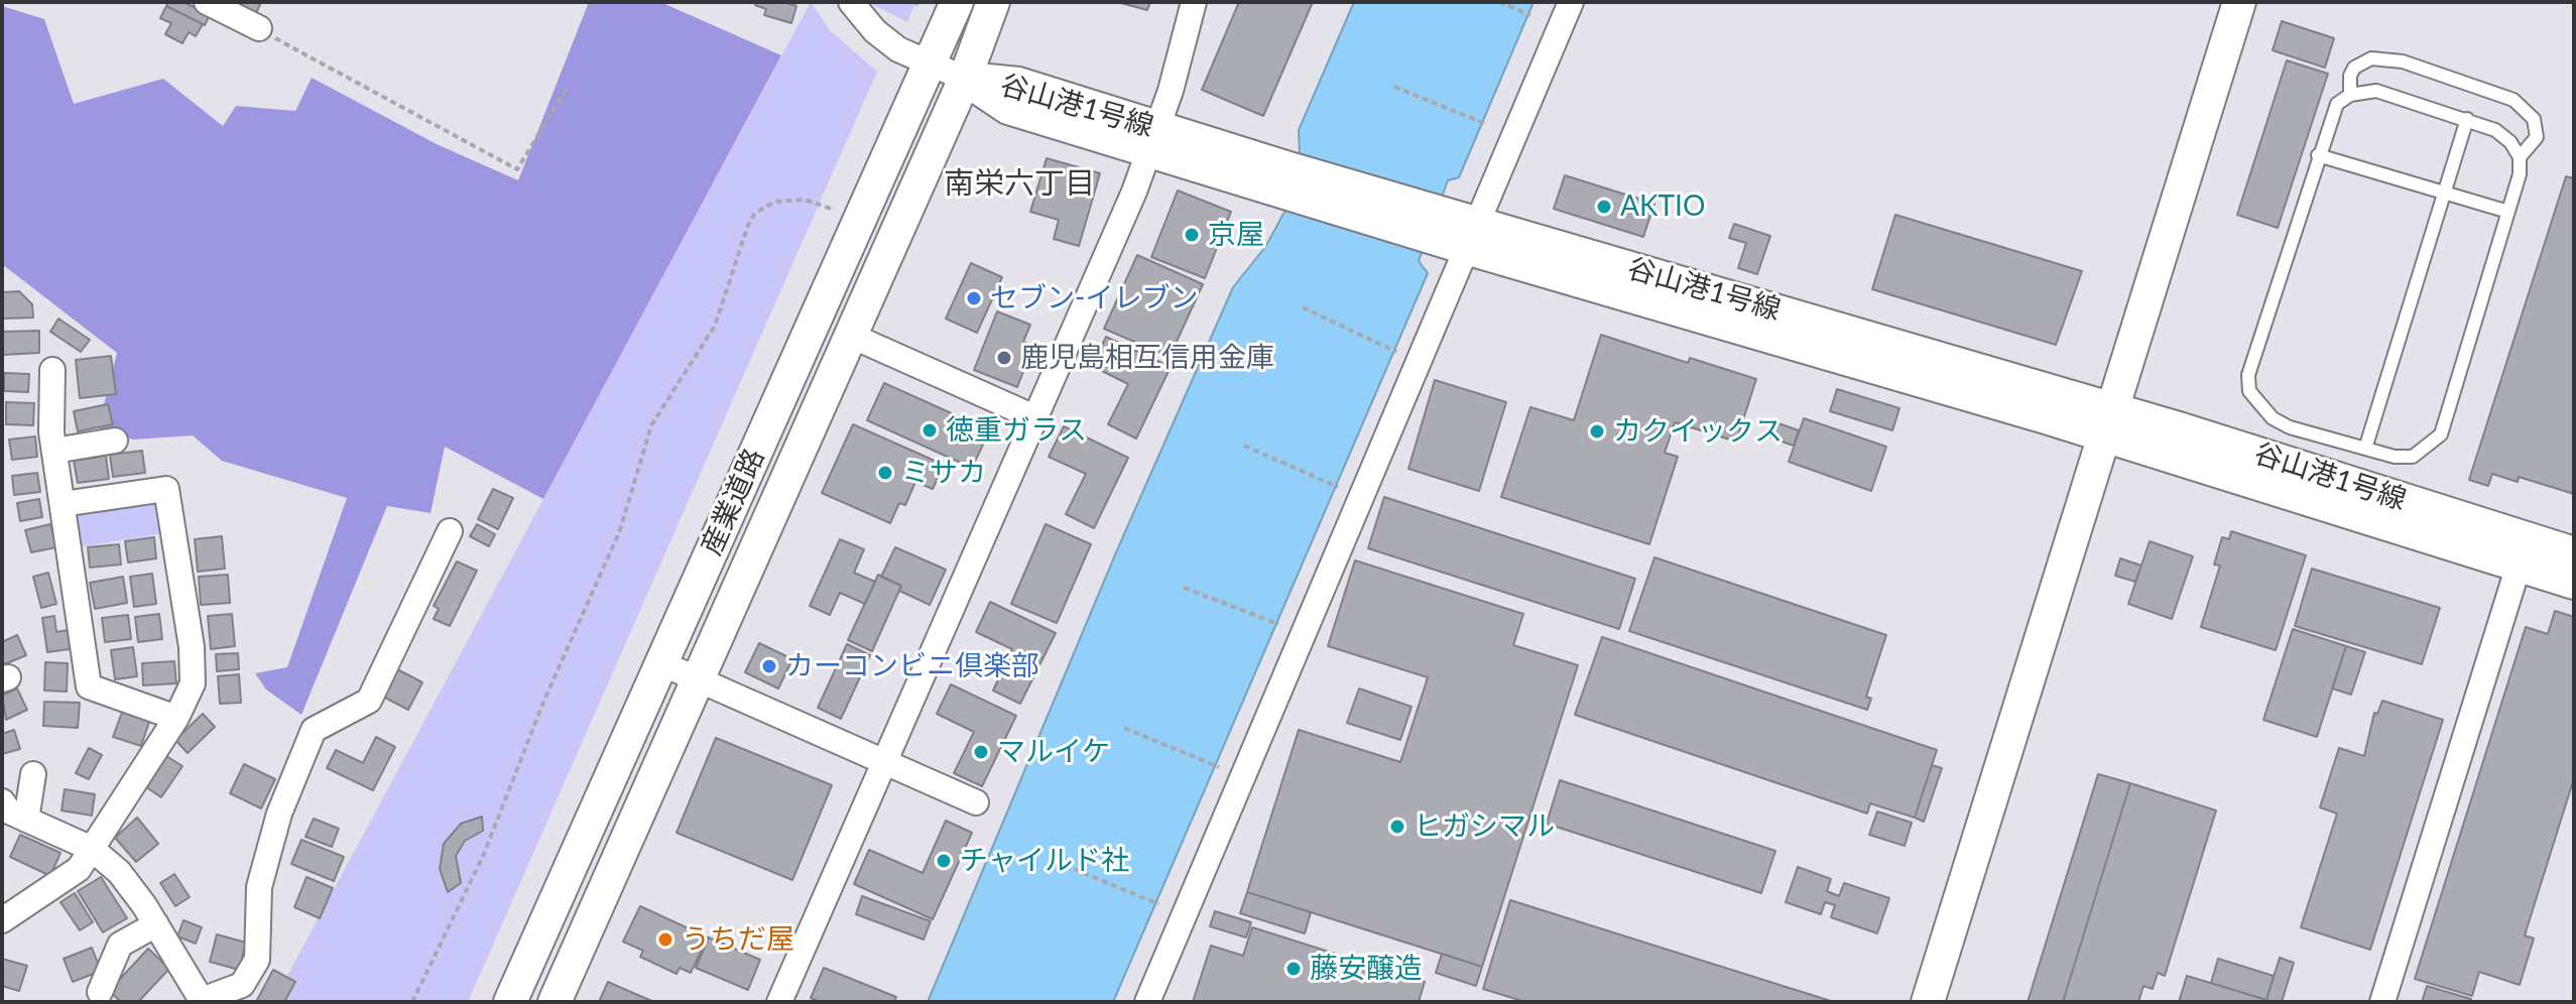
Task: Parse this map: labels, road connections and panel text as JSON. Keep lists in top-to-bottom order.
{
  "streets": {
    "street": ["谷山港1号線", "産業道路"]
  },
  "crossings": [
    ["谷山港1号線", "産業道路"]
  ],
  "districts": ["南栄六丁目"],
  "places": [
    "AKTIO",
    "京屋",
    "セブン-イレブン",
    "鹿児島相互信用金庫",
    "徳重ガラス",
    "カクイックス",
    "ミサカ",
    "カーコンビニ倶楽部",
    "マルイケ",
    "ヒガシマル",
    "チャイルド社",
    "うちだ屋",
    "藤安醸造"
  ]
}
